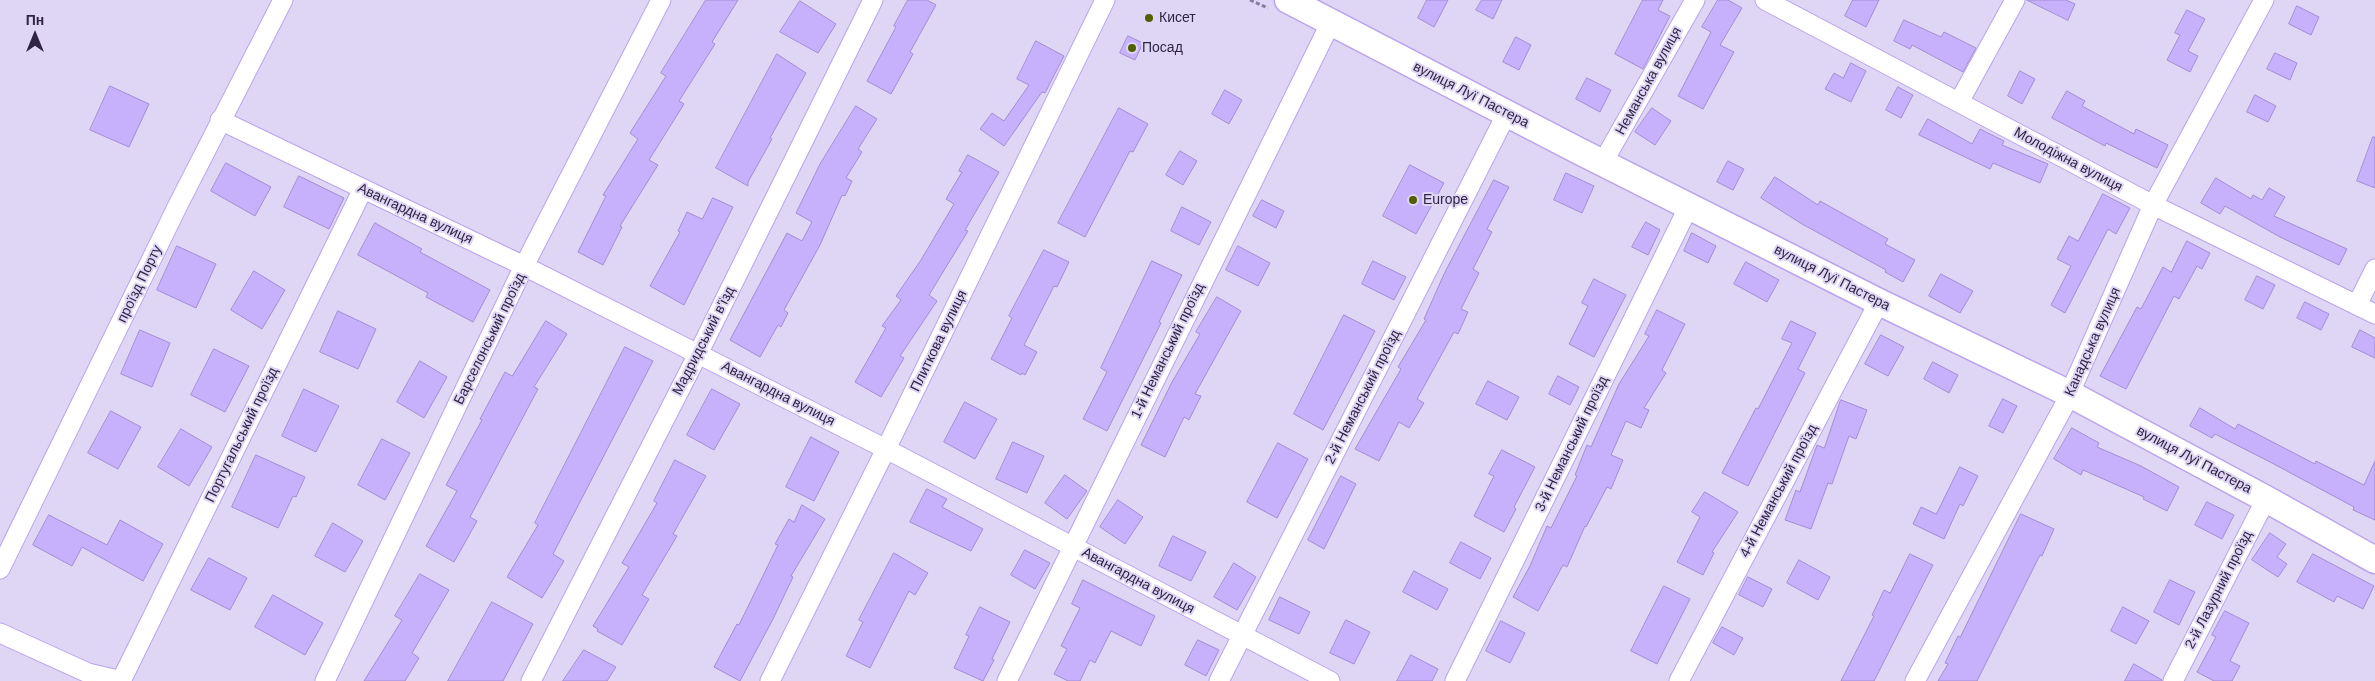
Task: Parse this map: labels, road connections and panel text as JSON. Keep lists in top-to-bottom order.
{
  "streets": {
    "street": [
      "Неманська вулиця",
      "вулиця Луї Пастера",
      "Молодіжна вулиця",
      "Авангардна вулиця",
      "проїзд Порту",
      "Барселонський проїзд",
      "Мадридський в'їзд",
      "Плиткова вулиця",
      "Канадська вулиця",
      "1-й Неманський проїзд",
      "2-й Неманський проїзд",
      "Португальський проїзд",
      "3-й Неманський проїзд",
      "4-й Неманський проїзд",
      "2-й Лазурний проїзд"
    ]
  },
  "crossings": [
    ["Неманська вулиця", "вулиця Луї Пастера"],
    ["вулиця Луї Пастера", "Канадська вулиця"],
    ["вулиця Луї Пастера", "1-й Неманський проїзд"],
    ["вулиця Луї Пастера", "2-й Неманський проїзд"],
    ["вулиця Луї Пастера", "3-й Неманський проїзд"],
    ["вулиця Луї Пастера", "4-й Неманський проїзд"],
    ["вулиця Луї Пастера", "2-й Лазурний проїзд"],
    ["Молодіжна вулиця", "Канадська вулиця"],
    ["Авангардна вулиця", "проїзд Порту"],
    ["Авангардна вулиця", "Барселонський проїзд"],
    ["Авангардна вулиця", "Мадридський в'їзд"],
    ["Авангардна вулиця", "Плиткова вулиця"],
    ["Авангардна вулиця", "1-й Неманський проїзд"],
    ["Авангардна вулиця", "2-й Неманський проїзд"],
    ["Авангардна вулиця", "Португальський проїзд"]
  ],
  "places": ["Кисет", "Посад", "Europe"],
  "north": "top"
}
